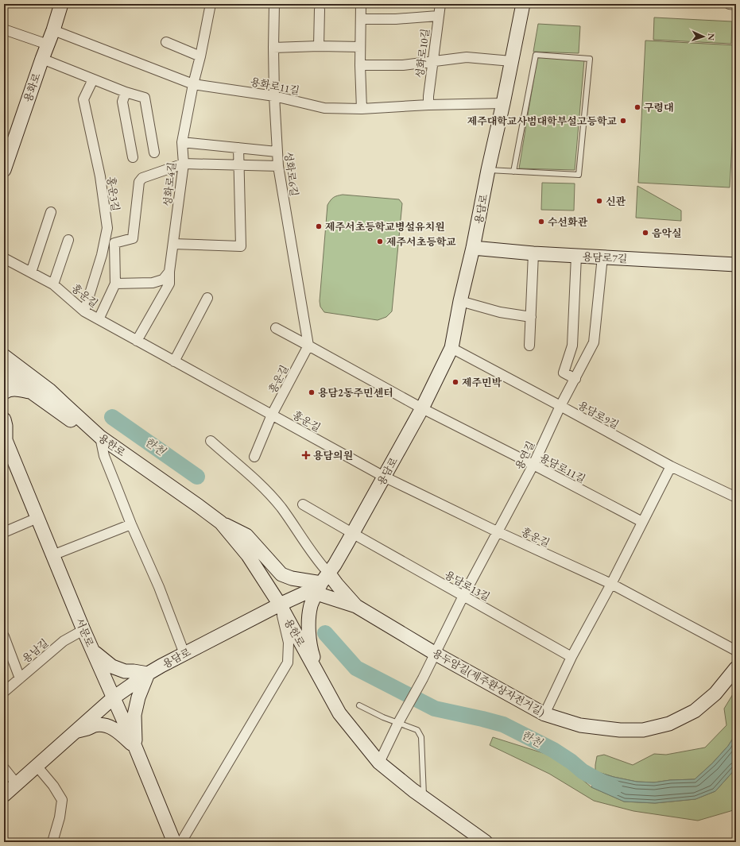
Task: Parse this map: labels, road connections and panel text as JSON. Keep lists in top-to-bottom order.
{
  "streets": {
    "main road": [
      "용화로",
      "용담로",
      "용담로7길",
      "용한로",
      "서문로",
      "용두암길(제주환상자전거길)"
    ],
    "street": [
      "성화로10길",
      "용화로11길",
      "성화로6길",
      "성화로4길",
      "홍운3길",
      "홍운길",
      "흥운길",
      "용담로9길",
      "용연길",
      "용담로11길",
      "용담로13길",
      "용남길"
    ]
  },
  "crossings": [
    ["성화로10길", "용화로11길"],
    ["용화로11길", "용화로"],
    ["용화로11길", "성화로6길"],
    ["용화로11길", "성화로4길"],
    ["용화로11길", "용담로"],
    ["성화로6길", "흥운길"],
    ["성화로4길", "홍운길"],
    ["홍운3길", "홍운길"],
    ["용담로", "용담로7길"],
    ["용담로", "홍운길"],
    ["용담로", "용담로9길"],
    ["용담로", "용한로"],
    ["용담로", "용담로11길"],
    ["용담로", "용담로13길"],
    ["용담로", "서문로"],
    ["용담로", "용두암길(제주환상자전거길)"],
    ["용담로7길", "용연길"],
    ["홍운길", "흥운길"],
    ["홍운길", "용연길"],
    ["용담로9길", "용연길"],
    ["용한로", "용연길"],
    ["용한로", "용두암길(제주환상자전거길)"],
    ["용연길", "용담로11길"],
    ["용연길", "용담로13길"],
    ["용연길", "용두암길(제주환상자전거길)"],
    ["서문로", "용남길"]
  ],
  "water": ["한천"],
  "places": {
    "other": [
      "구령대",
      "제주대학교사범대학부설고등학교",
      "신관",
      "수선화관",
      "제주서초등학교병설유치원",
      "음악실",
      "제주서초등학교",
      "제주민박",
      "용담2동주민센터"
    ],
    "health": ["용담의원"]
  },
  "north": "right"
}
